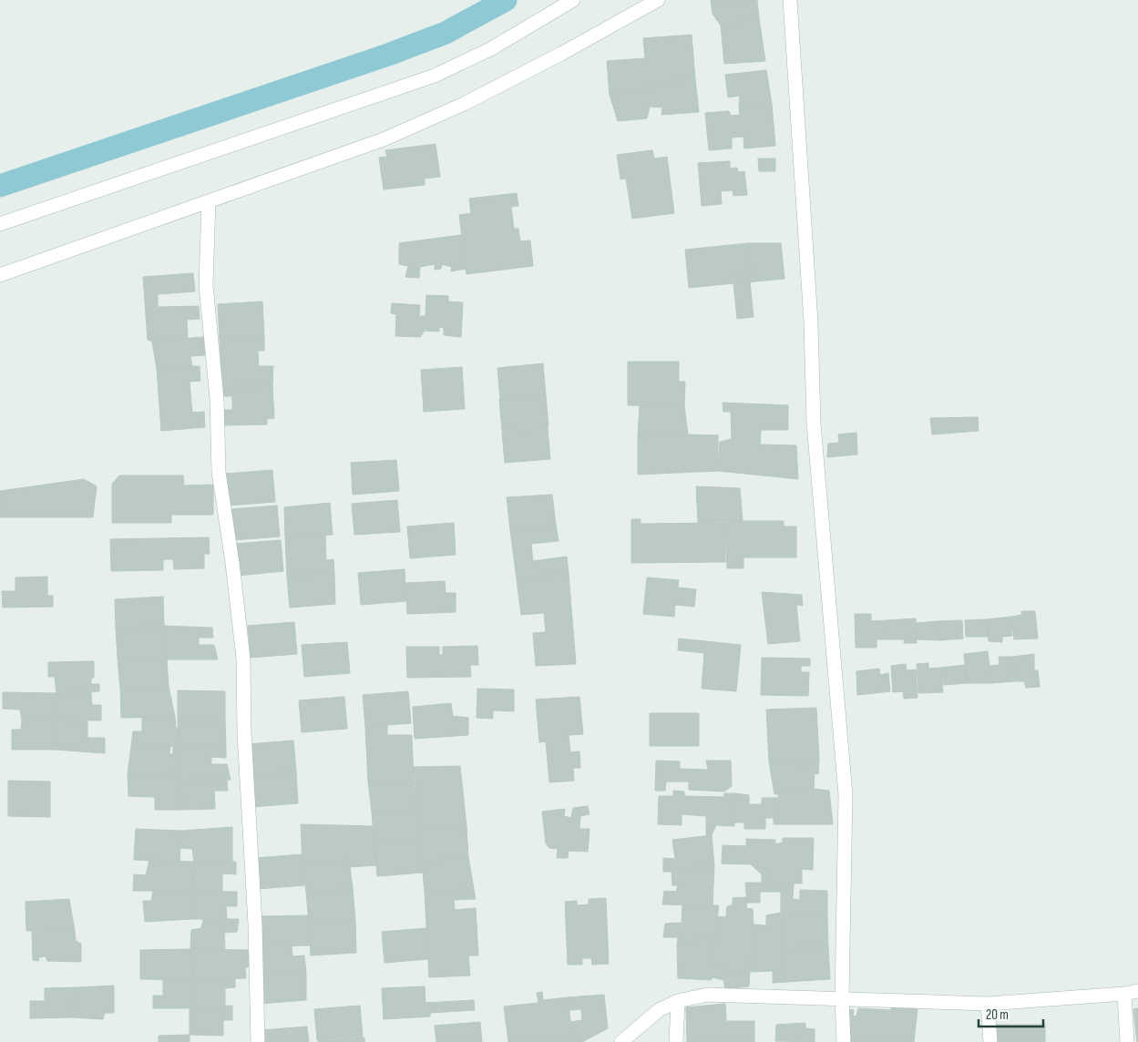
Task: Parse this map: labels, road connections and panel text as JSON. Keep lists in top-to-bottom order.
{
  "scale_bar": "20 m"
}
